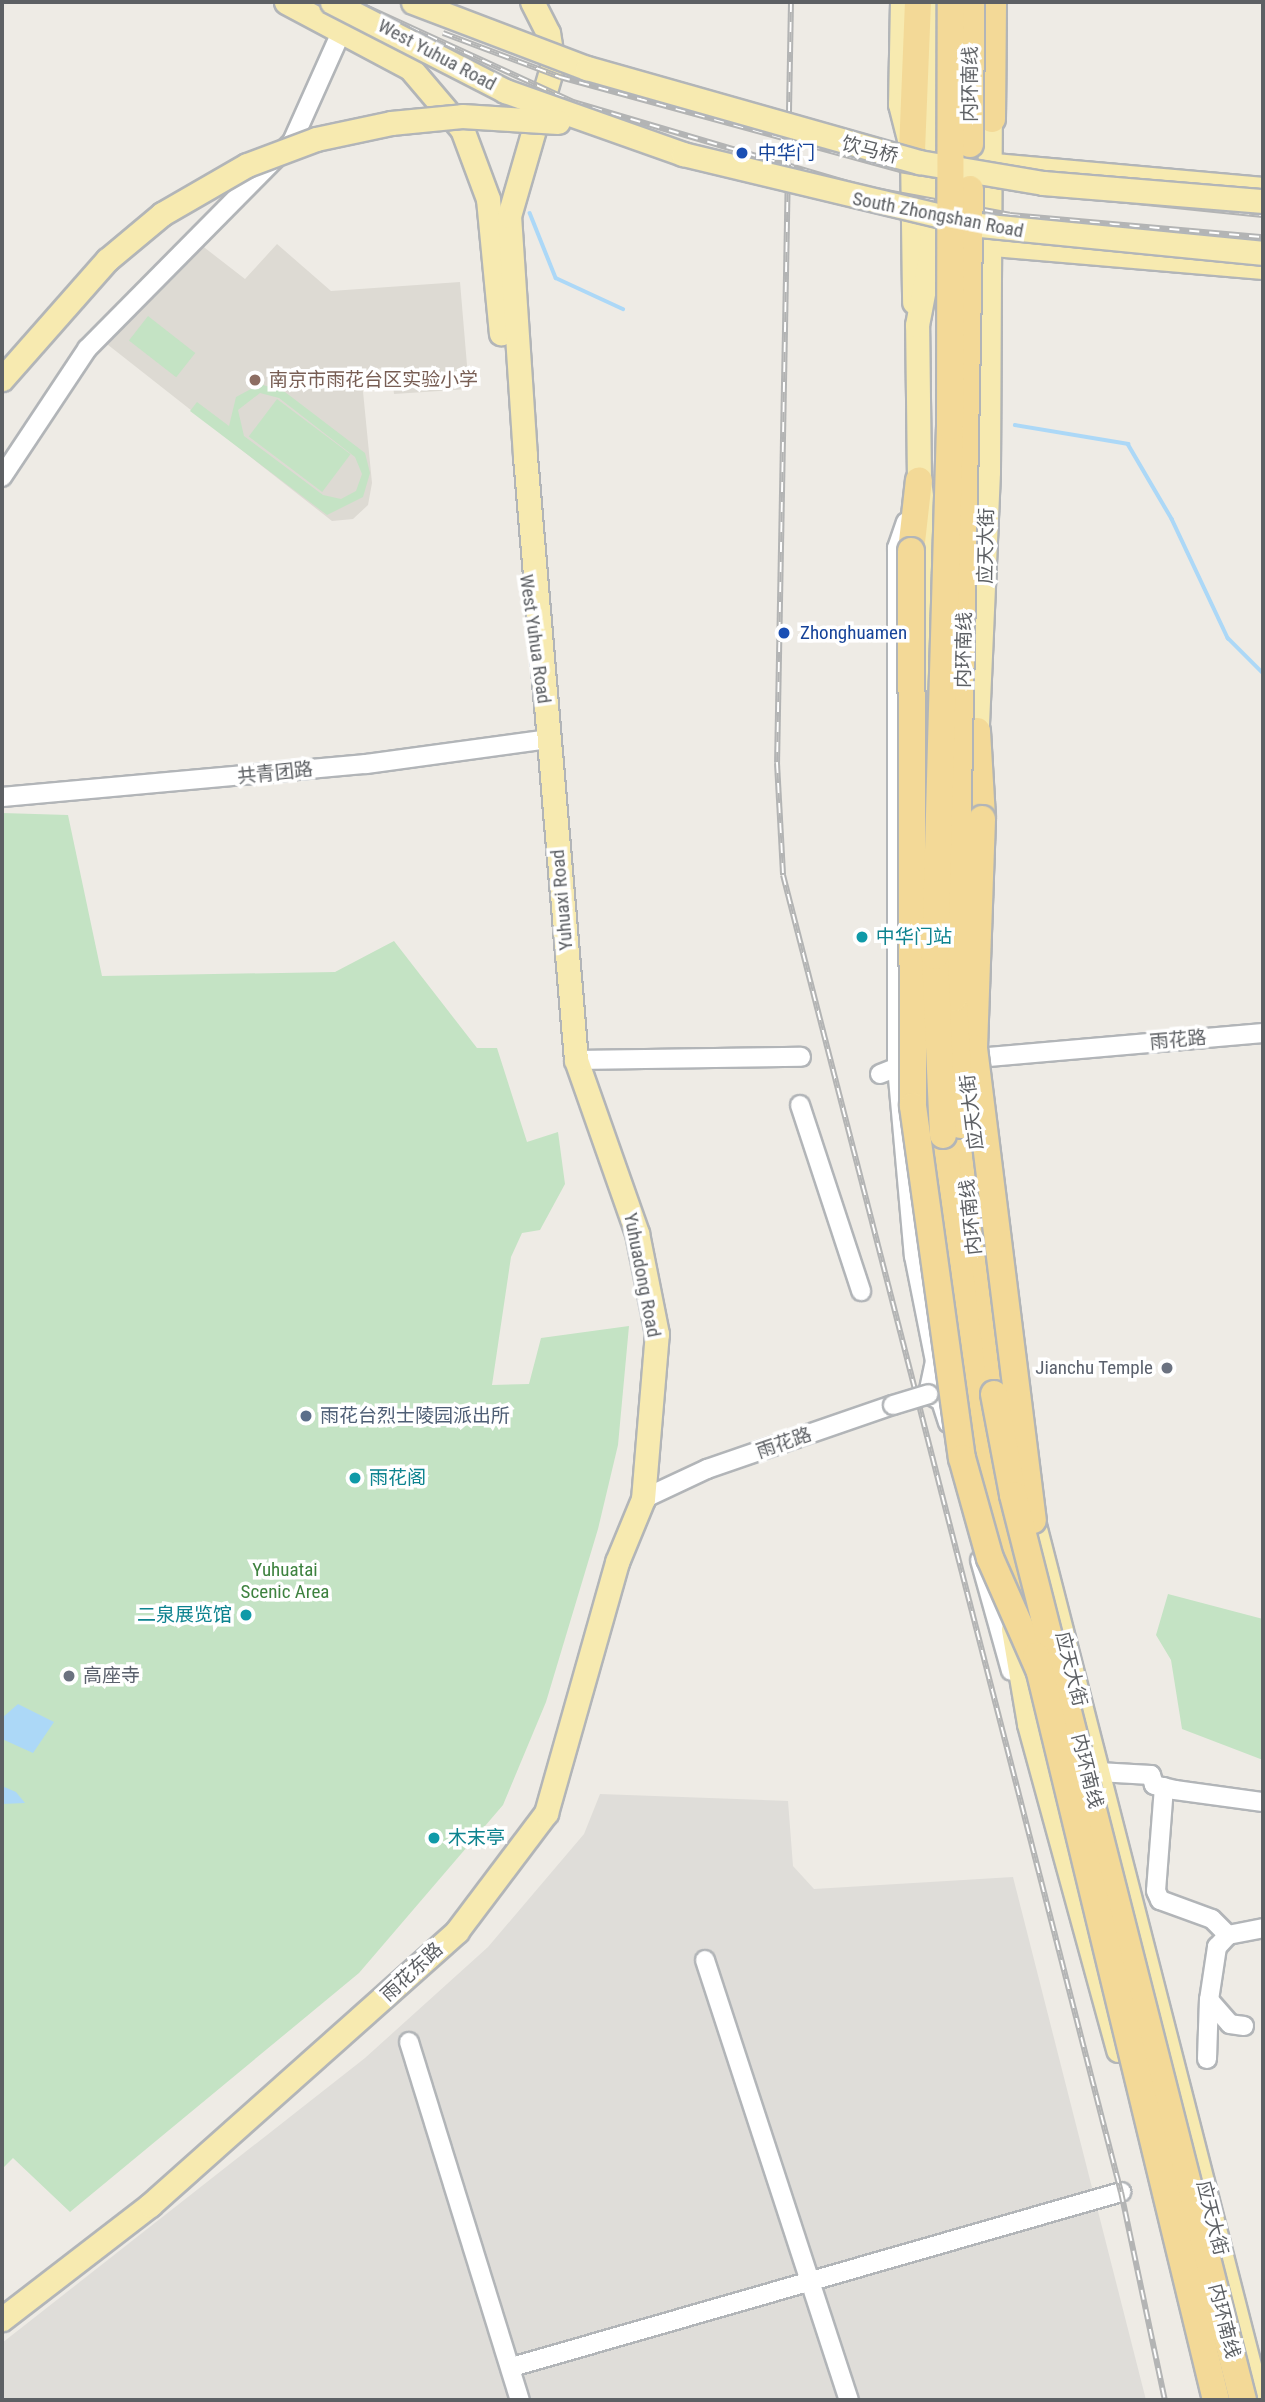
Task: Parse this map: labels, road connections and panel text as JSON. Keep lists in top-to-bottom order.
{
  "streets": {
    "highway": ["内环南线"],
    "main road": [
      "West Yuhua Road",
      "饮马桥",
      "South Zhongshan Road",
      "应天大街",
      "Yuhuaxi Road",
      "Yuhuadong Road",
      "雨花东路"
    ],
    "street": ["共青团路", "雨花路"]
  },
  "crossings": [
    ["West Yuhua Road", "South Zhongshan Road"],
    ["West Yuhua Road", "共青团路"],
    ["West Yuhua Road", "Yuhuaxi Road"],
    ["应天大街", "雨花路"],
    ["共青团路", "Yuhuaxi Road"],
    ["Yuhuaxi Road", "Yuhuadong Road"],
    ["雨花路", "Yuhuadong Road"],
    ["雨花路", "雨花东路"],
    ["Yuhuadong Road", "雨花东路"]
  ],
  "parks": ["Yuhuatai Scenic Area"],
  "places": [
    "中华门",
    "南京市雨花台区实验小学",
    "Zhonghuamen",
    "中华门站",
    "Jianchu Temple",
    "雨花台烈士陵园派出所",
    "雨花阁",
    "二泉展览馆",
    "高座寺",
    "木末亭"
  ]
}
